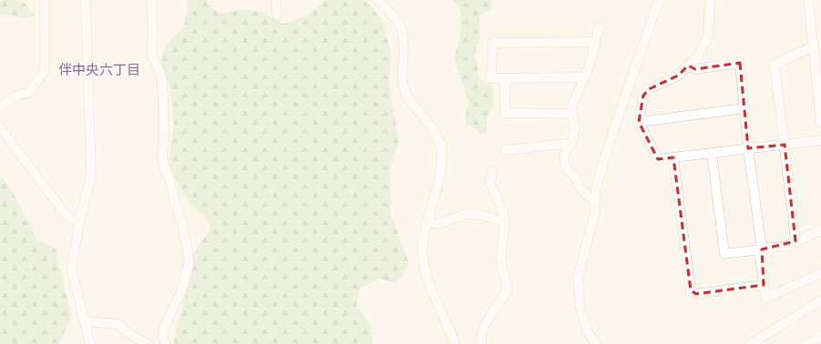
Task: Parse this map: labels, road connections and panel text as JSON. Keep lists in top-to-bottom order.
{
  "districts": ["伴中央六丁目"]
}
